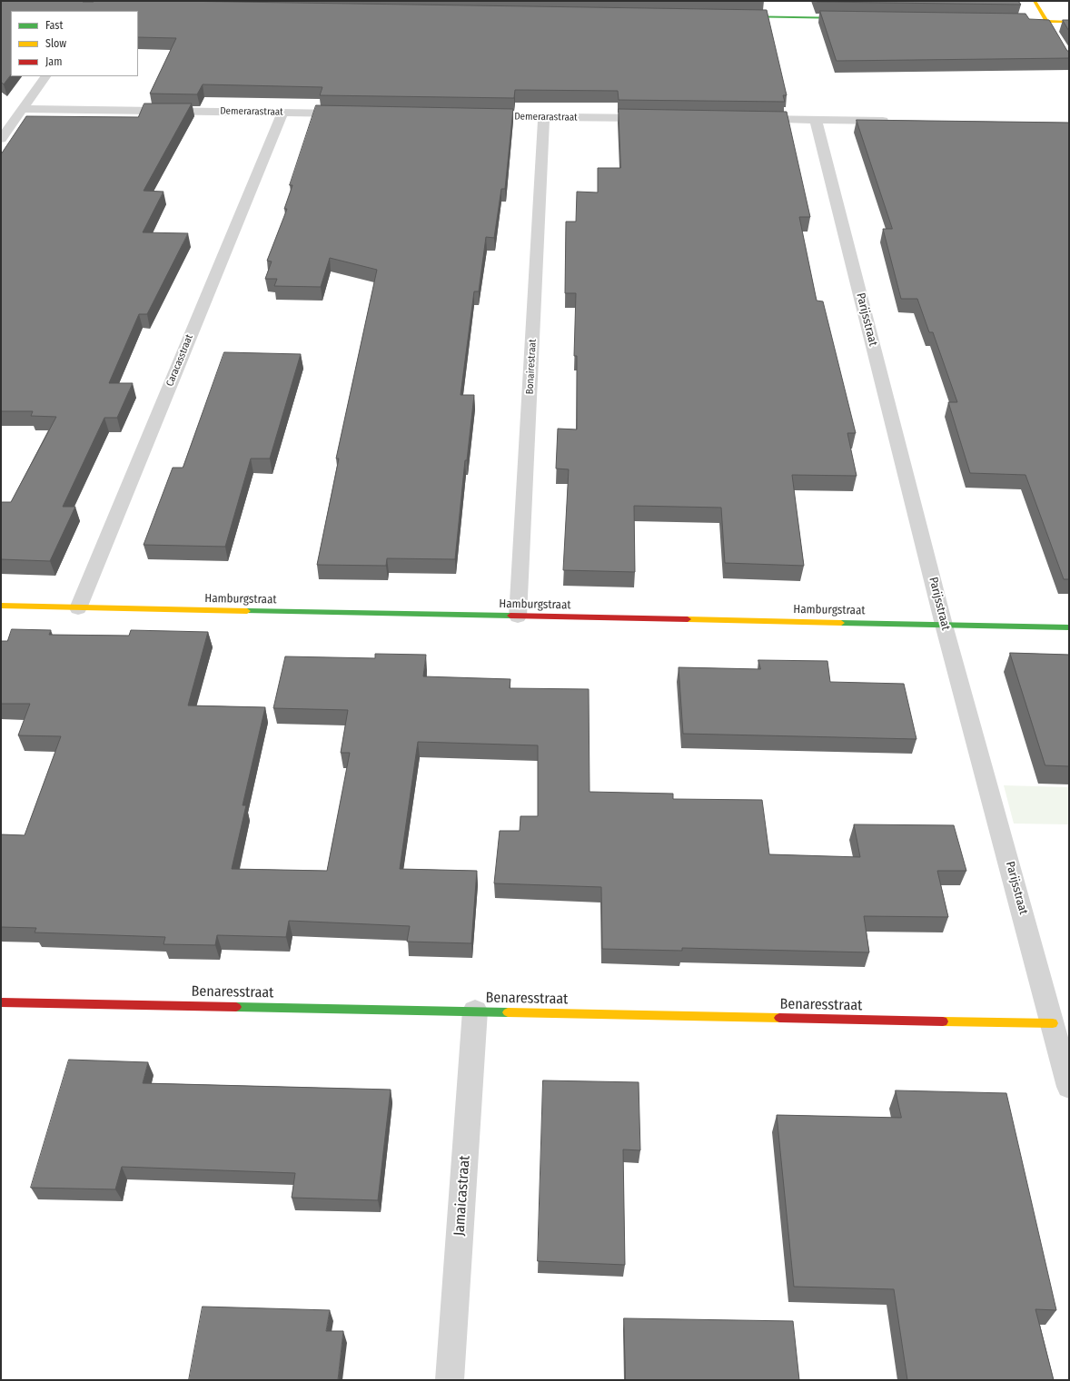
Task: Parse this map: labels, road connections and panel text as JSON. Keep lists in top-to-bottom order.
{
  "streets": {
    "street": [
      "Demerarastraat",
      "Parijsstraat",
      "Caracasstraat",
      "Bonairestraat",
      "Hamburgstraat",
      "Benaresstraat",
      "Jamaicastraat"
    ]
  },
  "crossings": [
    ["Demerarastraat", "Caracasstraat"],
    ["Demerarastraat", "Bonairestraat"],
    ["Parijsstraat", "Hamburgstraat"],
    ["Parijsstraat", "Benaresstraat"],
    ["Caracasstraat", "Hamburgstraat"],
    ["Bonairestraat", "Hamburgstraat"],
    ["Benaresstraat", "Jamaicastraat"]
  ],
  "legend": ["Fast", "Slow", "Jam"]
}
